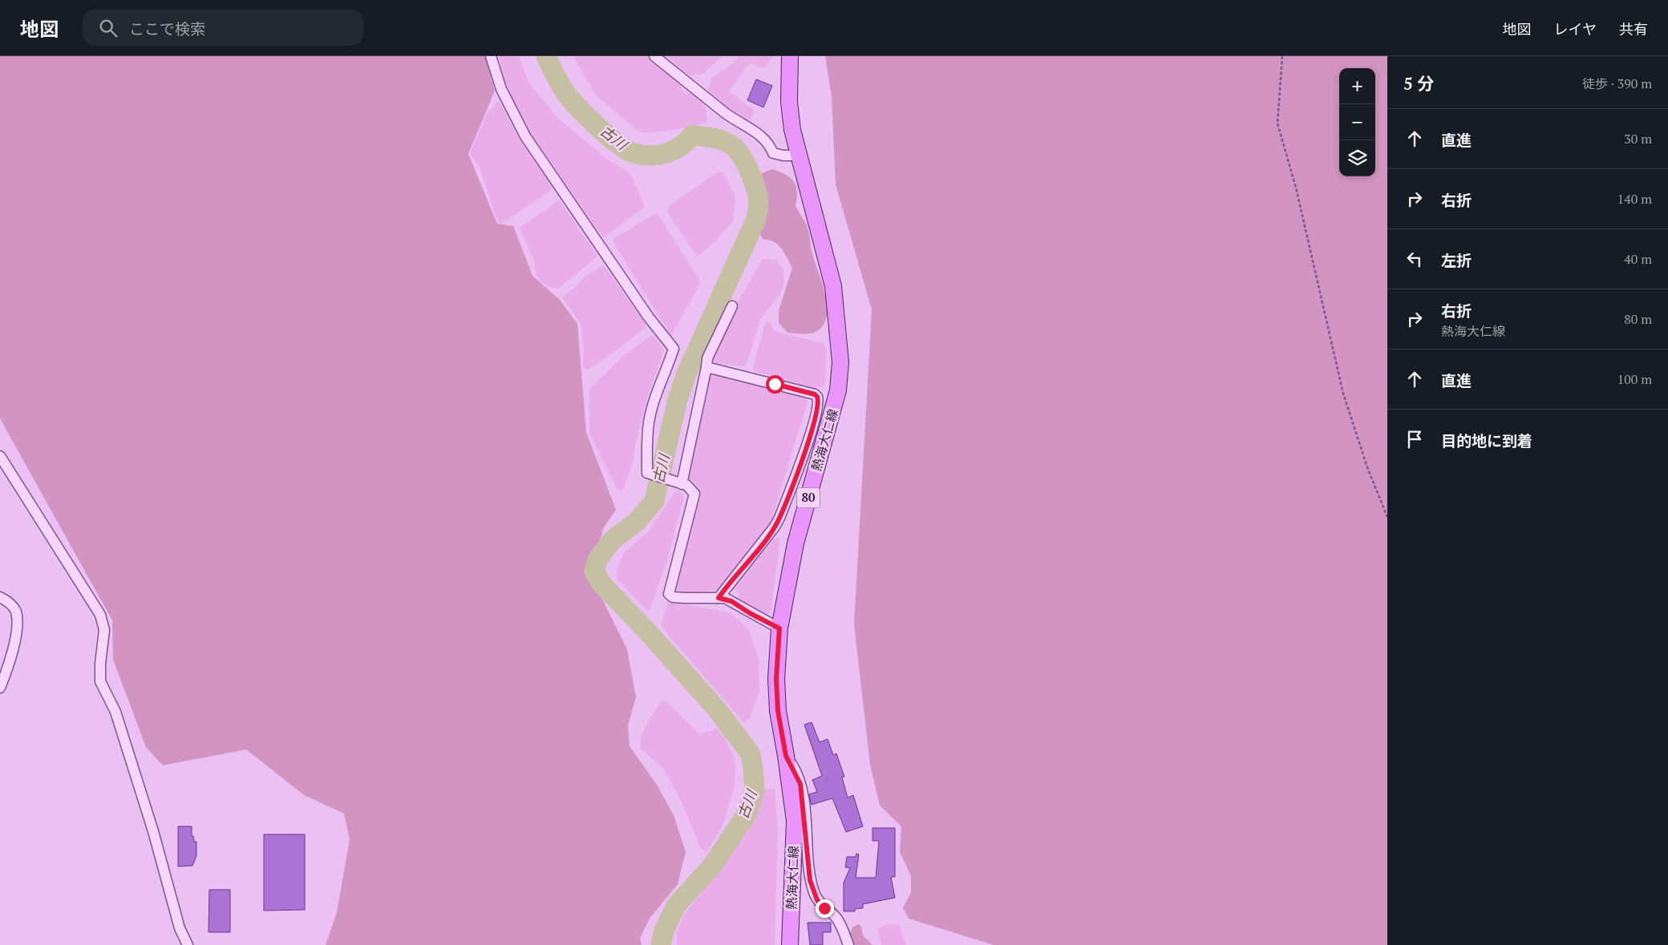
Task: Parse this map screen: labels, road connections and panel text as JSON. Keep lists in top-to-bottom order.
{
  "streets": {
    "main road": ["熱海大仁線", "80"]
  },
  "water": ["古川"],
  "page": {
    "header": "地図",
    "search": "ここで検索",
    "nav": ["地図", "レイヤ", "共有"],
    "heading": ["5 分", "徒歩 · 390 m"],
    "map_buttons": ["+", "−"],
    "list": [
      ["直進", "30 m"],
      ["右折", "140 m"],
      ["左折", "40 m"],
      ["右折", "熱海大仁線", "80 m"],
      ["直進", "100 m"],
      "目的地に到着"
    ]
  }
}
